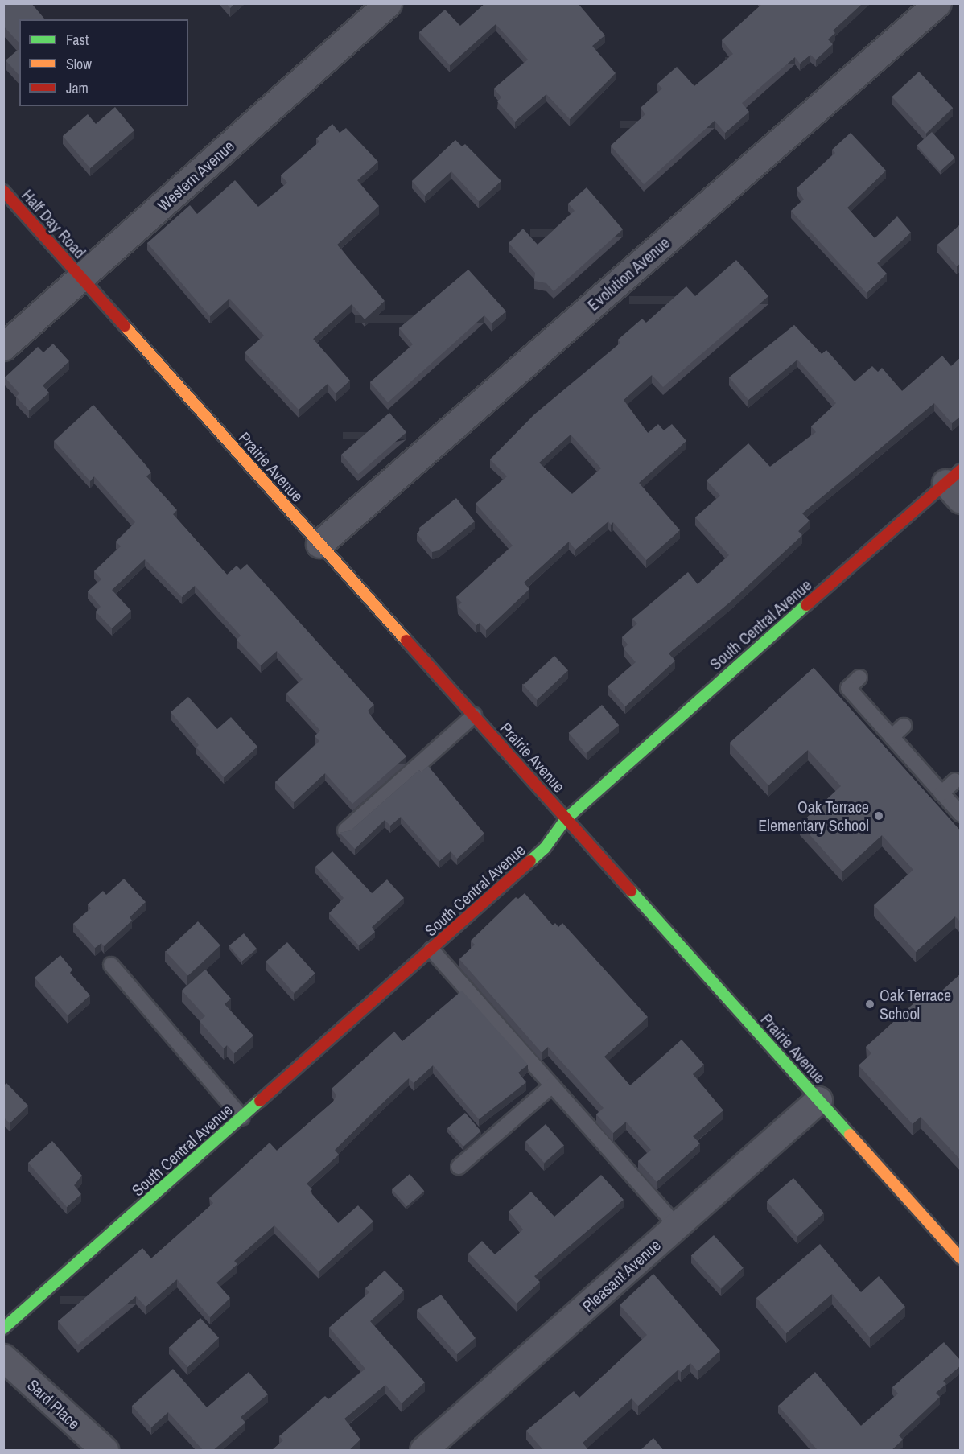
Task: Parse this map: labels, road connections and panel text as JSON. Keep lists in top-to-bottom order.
{
  "streets": {
    "main road": ["Half Day Road", "Prairie Avenue", "South Central Avenue"],
    "street": [
      "Western Avenue",
      "Evolution Avenue",
      "Pleasant Avenue",
      "Sard Place"
    ]
  },
  "crossings": [
    ["Western Avenue", "Half Day Road"],
    ["Western Avenue", "Prairie Avenue"],
    ["Half Day Road", "Prairie Avenue"],
    ["Evolution Avenue", "Prairie Avenue"],
    ["Prairie Avenue", "South Central Avenue"],
    ["Prairie Avenue", "Pleasant Avenue"]
  ],
  "places": ["Oak Terrace Elementary School", "Oak Terrace School"],
  "legend": ["Fast", "Slow", "Jam"]
}
